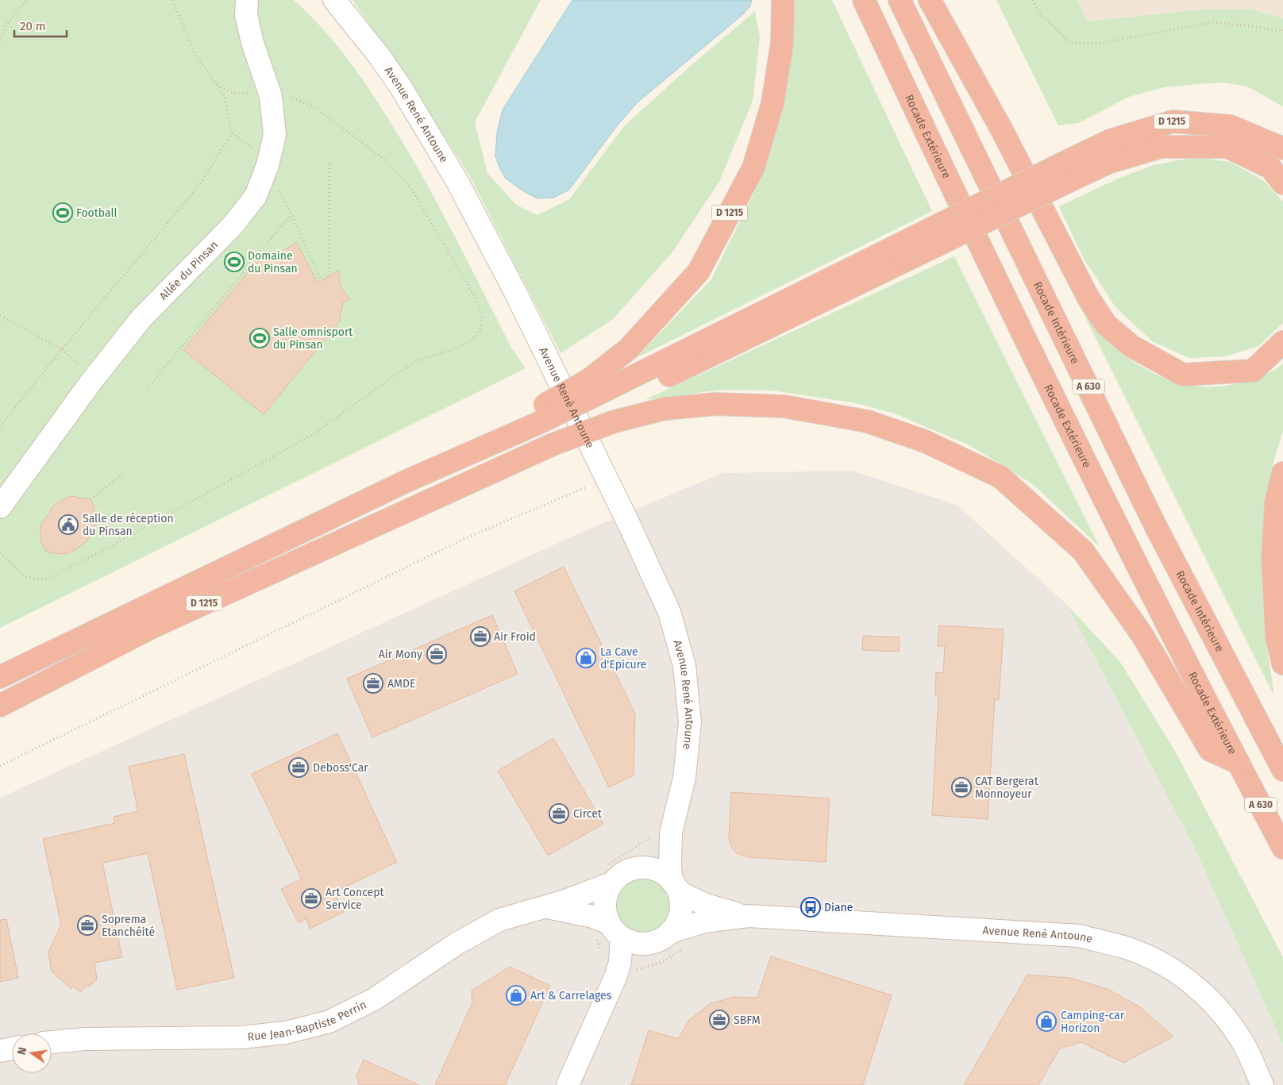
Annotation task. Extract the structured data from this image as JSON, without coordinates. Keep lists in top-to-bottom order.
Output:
{
  "streets": {
    "highway": [
      "D 1215",
      "Rocade Extérieure",
      "Rocade Intérieure",
      "A 630"
    ],
    "street": ["Avenue René Antoune", "Allée du Pinsan", "Rue Jean-Baptiste Perrin"]
  },
  "crossings": [
    ["Avenue René Antoune", "Rue Jean-Baptiste Perrin"]
  ],
  "places": {
    "sports": ["Football", "Domaine du Pinsan", "Salle omnisport du Pinsan"],
    "public building": ["Salle de réception du Pinsan"],
    "office": [
      "Air Froid",
      "Air Mony",
      "AMDE",
      "Deboss'Car",
      "CAT Bergerat Monnoyeur",
      "Circet",
      "Art Concept Service",
      "Soprema Etanchéité",
      "SBFM"
    ],
    "shop": ["La Cave d'Epicure", "Art & Carrelages", "Camping-car Horizon"],
    "bus stop": ["Diane"]
  },
  "scale_bar": "20 m",
  "north": "left"
}
